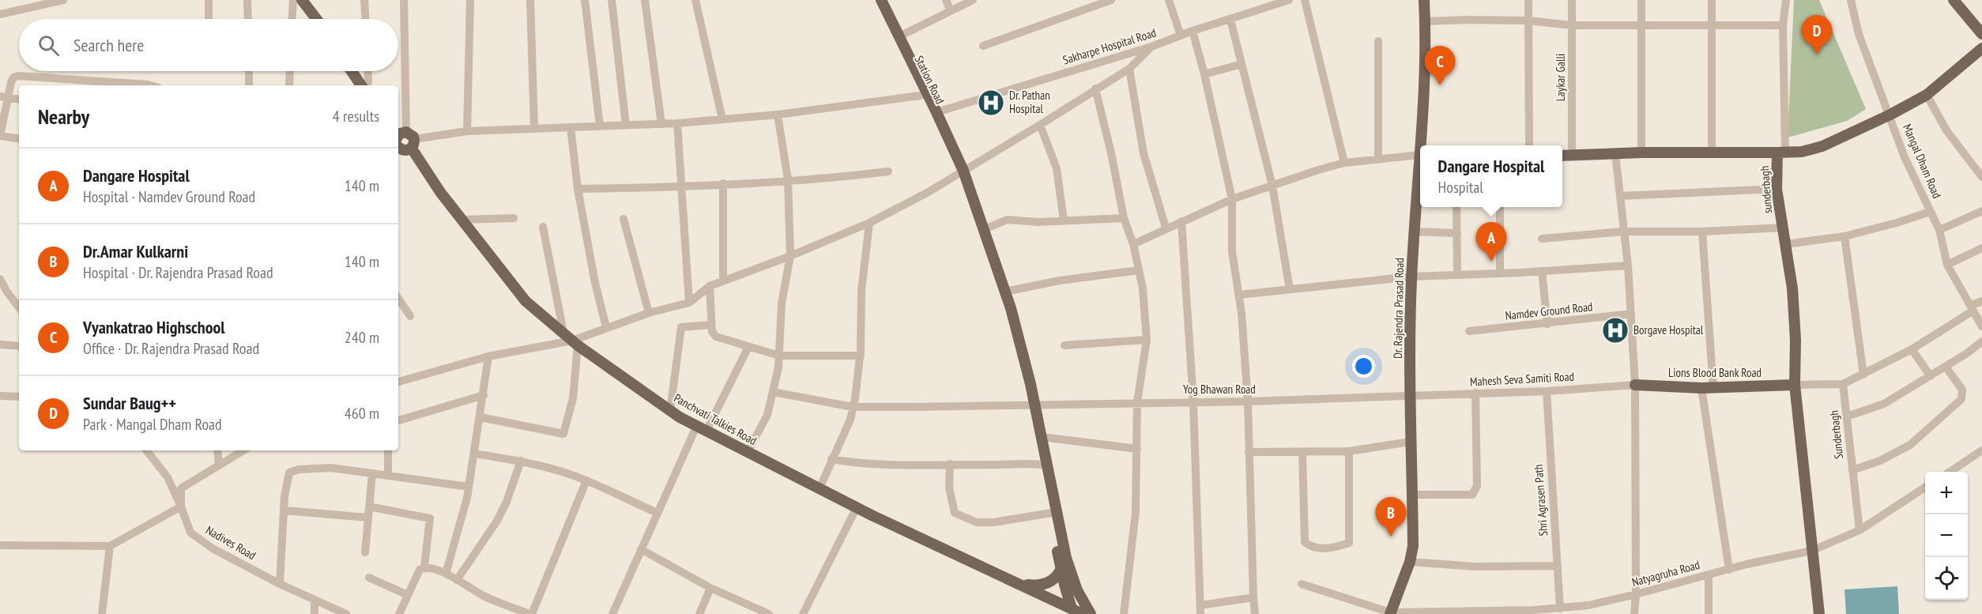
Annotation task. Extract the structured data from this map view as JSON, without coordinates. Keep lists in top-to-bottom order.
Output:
{
  "streets": {
    "main road": [
      "Station Road",
      "sunderbagh",
      "Dr. Rajendra Prasad Road",
      "Lions Blood Bank Road",
      "Panchvati Talkies Road"
    ],
    "street": [
      "Sakharpe Hospital Road",
      "Laykar Galli",
      "Mangal Dham Road",
      "Namdev Ground Road",
      "Mahesh Seva Samiti Road",
      "Yog Bhawan Road",
      "Sunderbagh",
      "Shri Agrasen Path",
      "Nadives Road",
      "Natyagruha Road"
    ]
  },
  "crossings": [
    ["Sakharpe Hospital Road", "Station Road"],
    ["Laykar Galli", "sunderbagh"],
    ["sunderbagh", "Lions Blood Bank Road"],
    ["sunderbagh", "Natyagruha Road"],
    ["Dr. Rajendra Prasad Road", "Mahesh Seva Samiti Road"],
    ["Dr. Rajendra Prasad Road", "Yog Bhawan Road"],
    ["Dr. Rajendra Prasad Road", "Natyagruha Road"],
    ["Lions Blood Bank Road", "Mahesh Seva Samiti Road"],
    ["Mahesh Seva Samiti Road", "Yog Bhawan Road"],
    ["Mahesh Seva Samiti Road", "Shri Agrasen Path"],
    ["Sunderbagh", "Natyagruha Road"],
    ["Shri Agrasen Path", "Natyagruha Road"]
  ],
  "places": {
    "hospital": ["Dr. Pathan Hospital", "Borgave Hospital"]
  },
  "page": {
    "pins": [
      "D",
      "C",
      "A",
      "B"
    ],
    "search": "Search here",
    "heading": ["Nearby", "4 results"],
    "popup": ["Dangare Hospital", "Hospital"],
    "list": [
      {
        "mark": "A",
        "name": "Dangare Hospital",
        "note": "Hospital · Namdev Ground Road",
        "value": "140 m"
      },
      {
        "mark": "B",
        "name": "Dr.Amar Kulkarni",
        "note": "Hospital · Dr. Rajendra Prasad Road",
        "value": "140 m"
      },
      {
        "mark": "C",
        "name": "Vyankatrao Highschool",
        "note": "Office · Dr. Rajendra Prasad Road",
        "value": "240 m"
      },
      {
        "mark": "D",
        "name": "Sundar Baug++",
        "note": "Park · Mangal Dham Road",
        "value": "460 m"
      }
    ],
    "map_buttons": ["+", "−"]
  }
}
